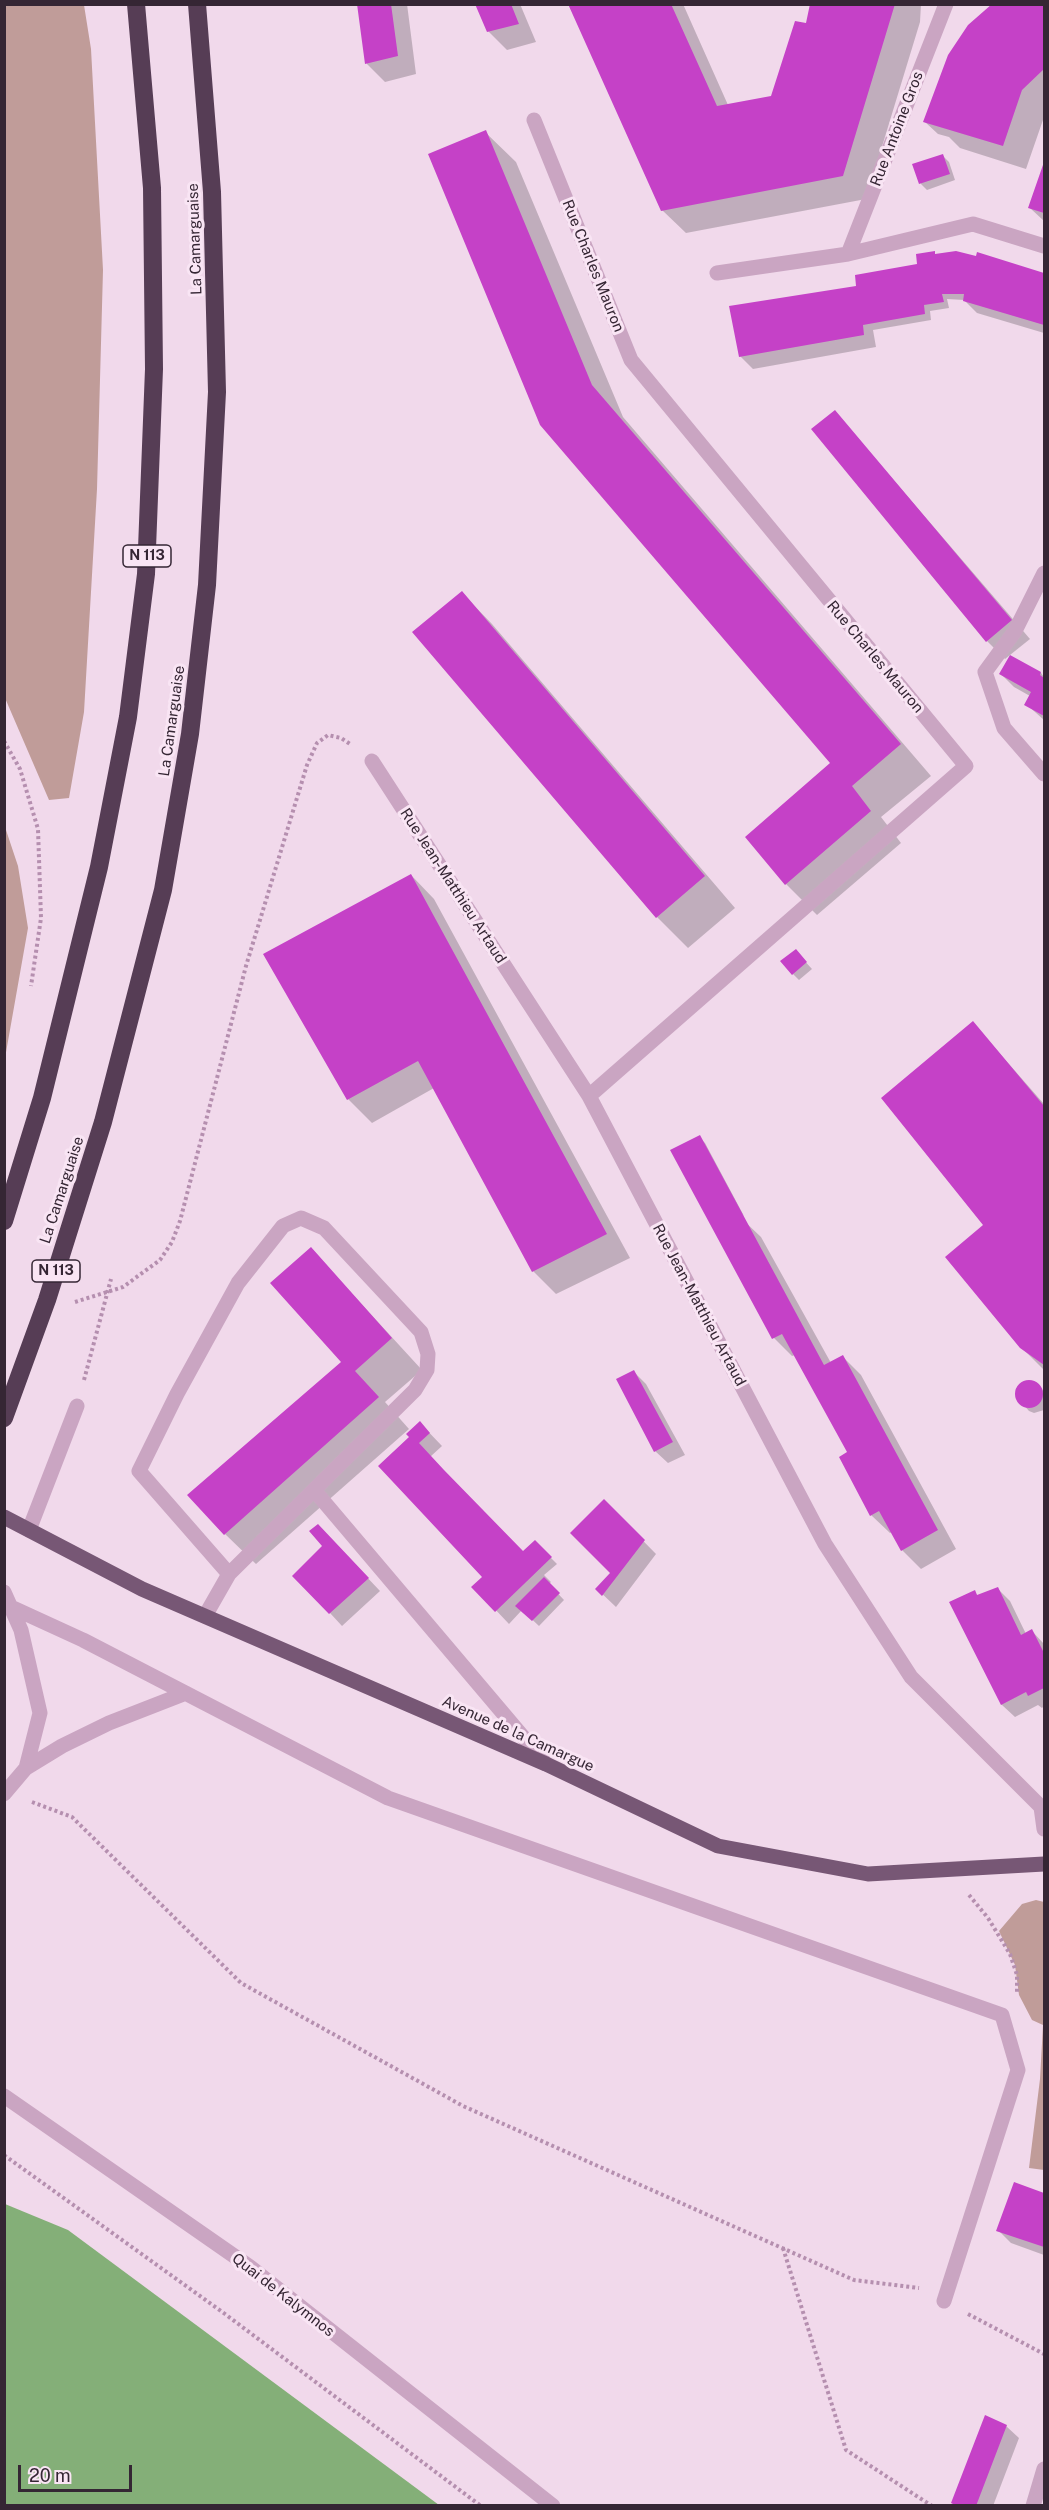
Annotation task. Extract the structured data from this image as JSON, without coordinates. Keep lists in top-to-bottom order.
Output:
{
  "streets": {
    "highway": ["La Camarguaise", "N 113"],
    "main road": ["Avenue de la Camargue"],
    "street": [
      "Rue Antoine Gros",
      "Rue Charles Mauron",
      "Rue Jean-Matthieu Artaud",
      "Quai de Kalymnos"
    ]
  },
  "crossings": [
    ["Rue Charles Mauron", "Rue Jean-Matthieu Artaud"]
  ],
  "scale_bar": "20 m"
}
